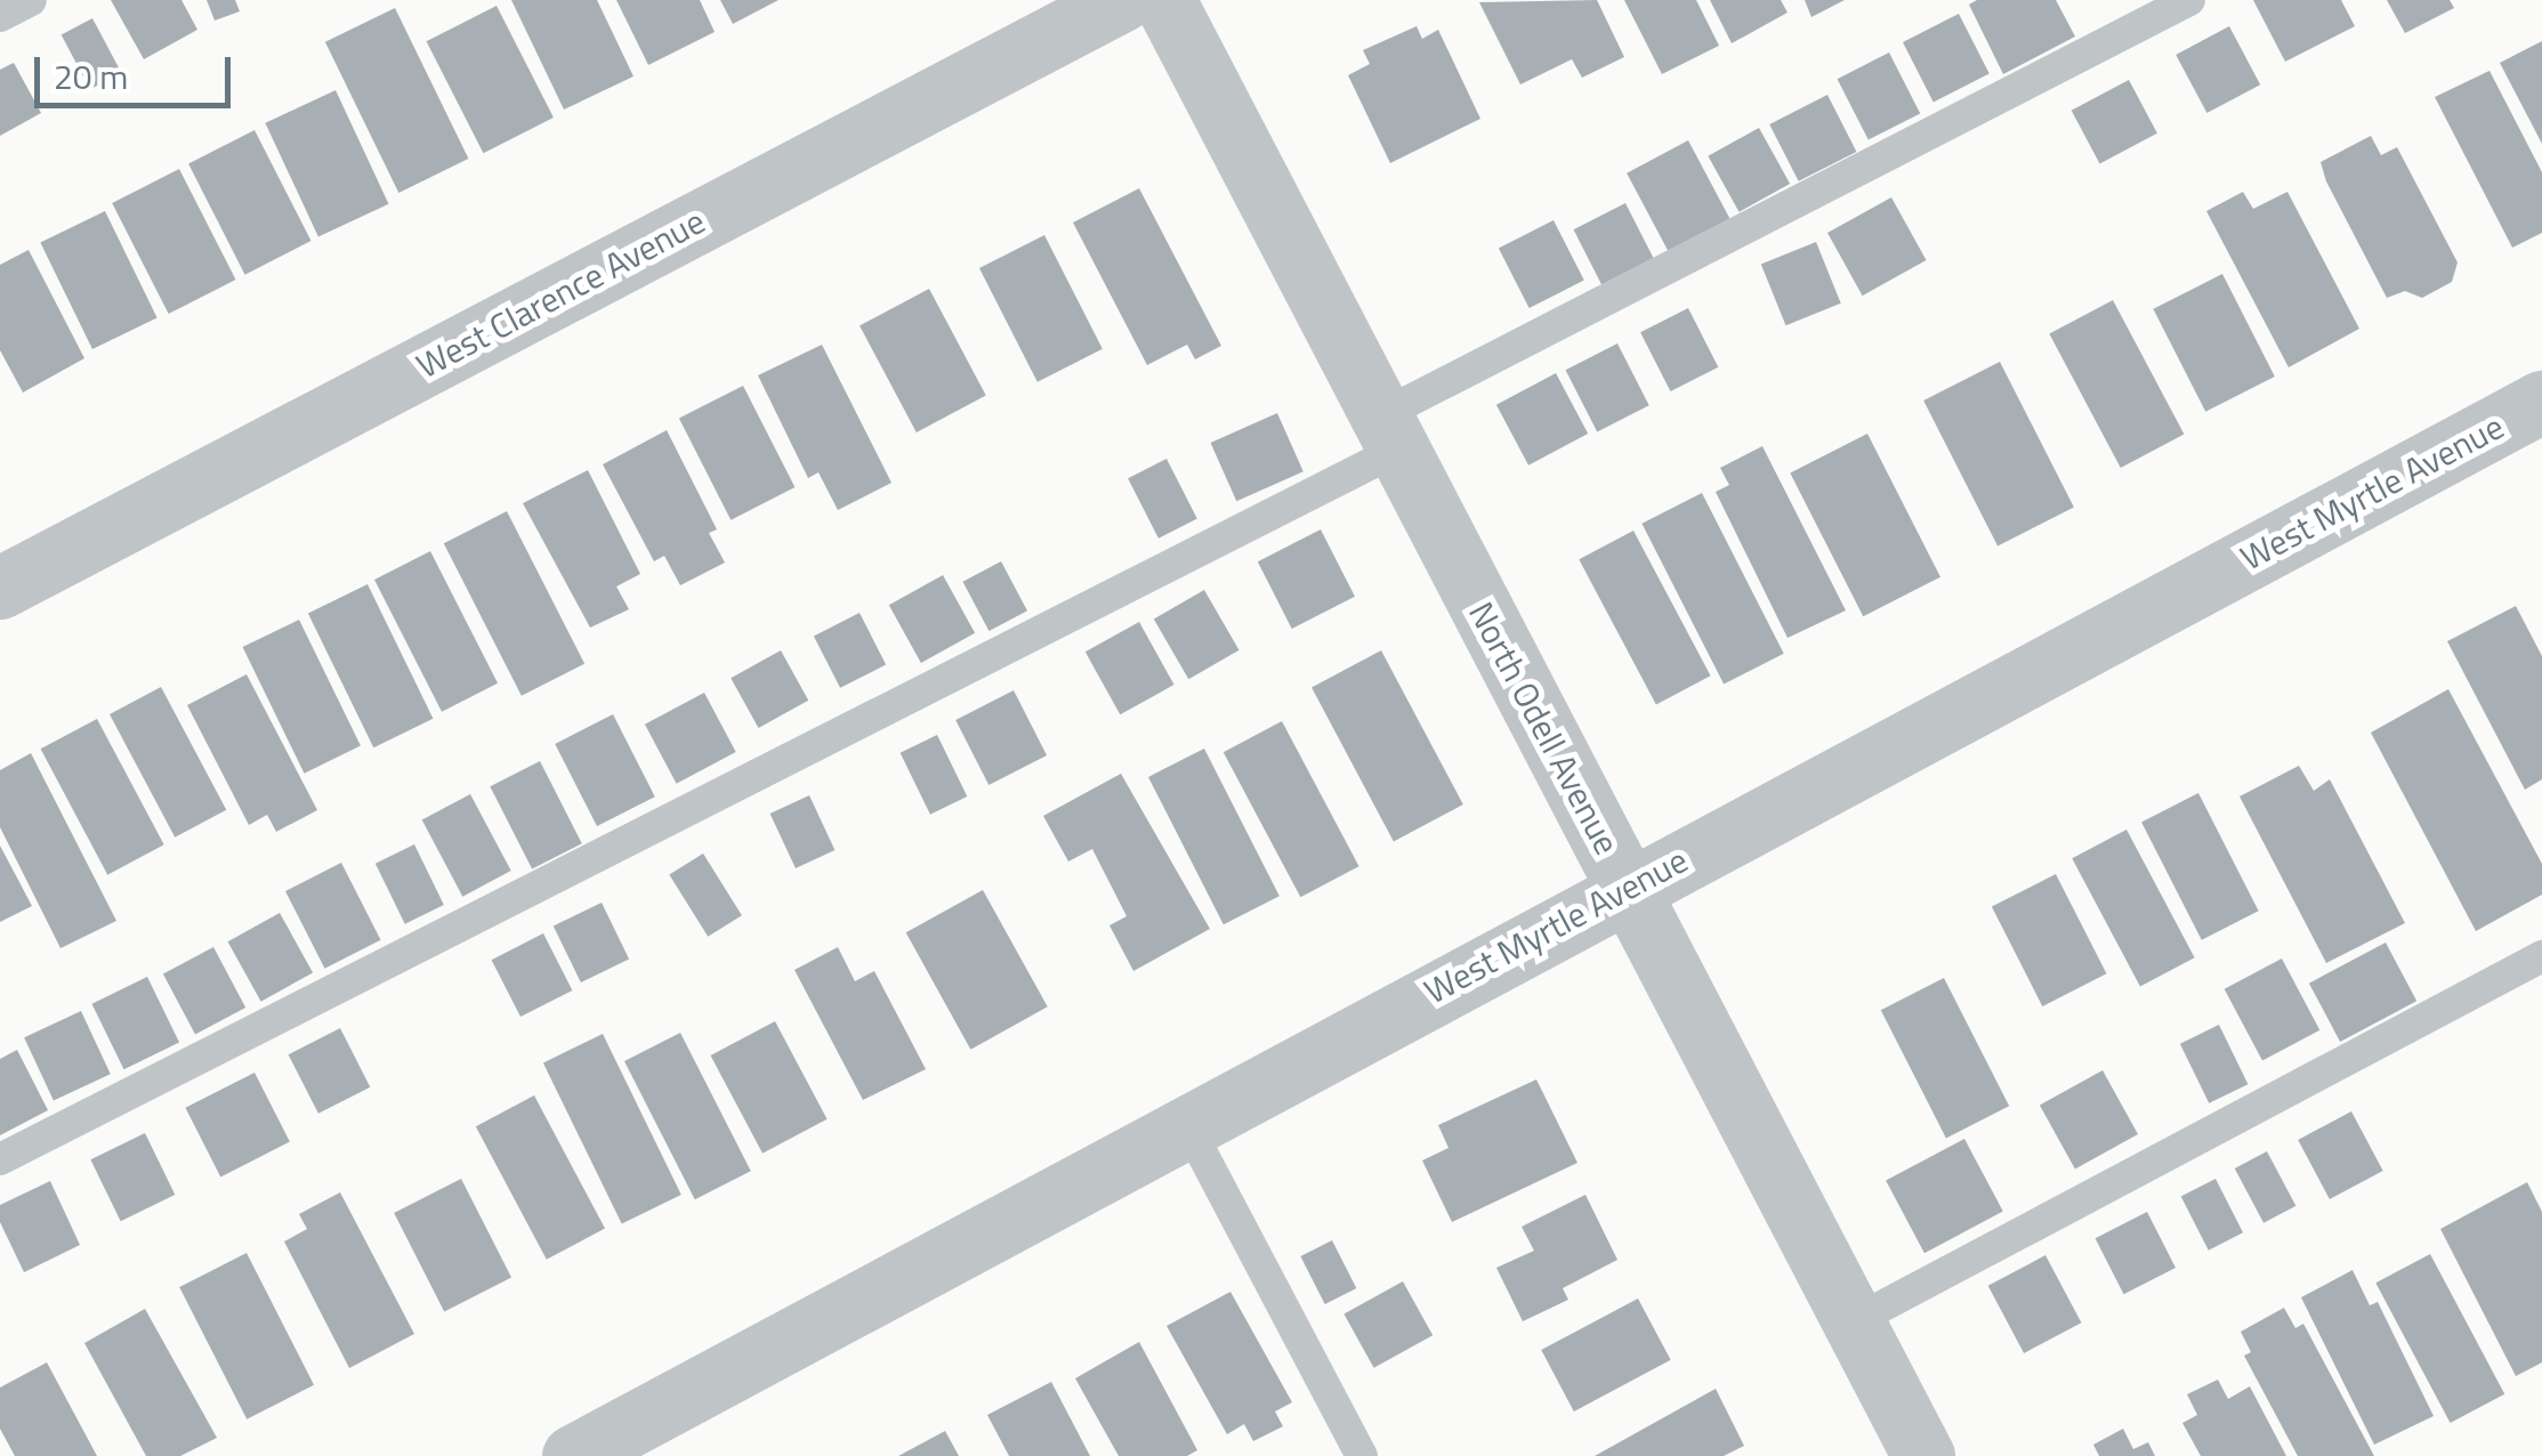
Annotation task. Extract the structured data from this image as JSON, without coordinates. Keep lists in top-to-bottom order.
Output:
{
  "streets": {
    "street": ["West Clarence Avenue", "West Myrtle Avenue", "North Odell Avenue"]
  },
  "crossings": [
    ["West Myrtle Avenue", "North Odell Avenue"]
  ],
  "scale_bar": "20 m"
}
